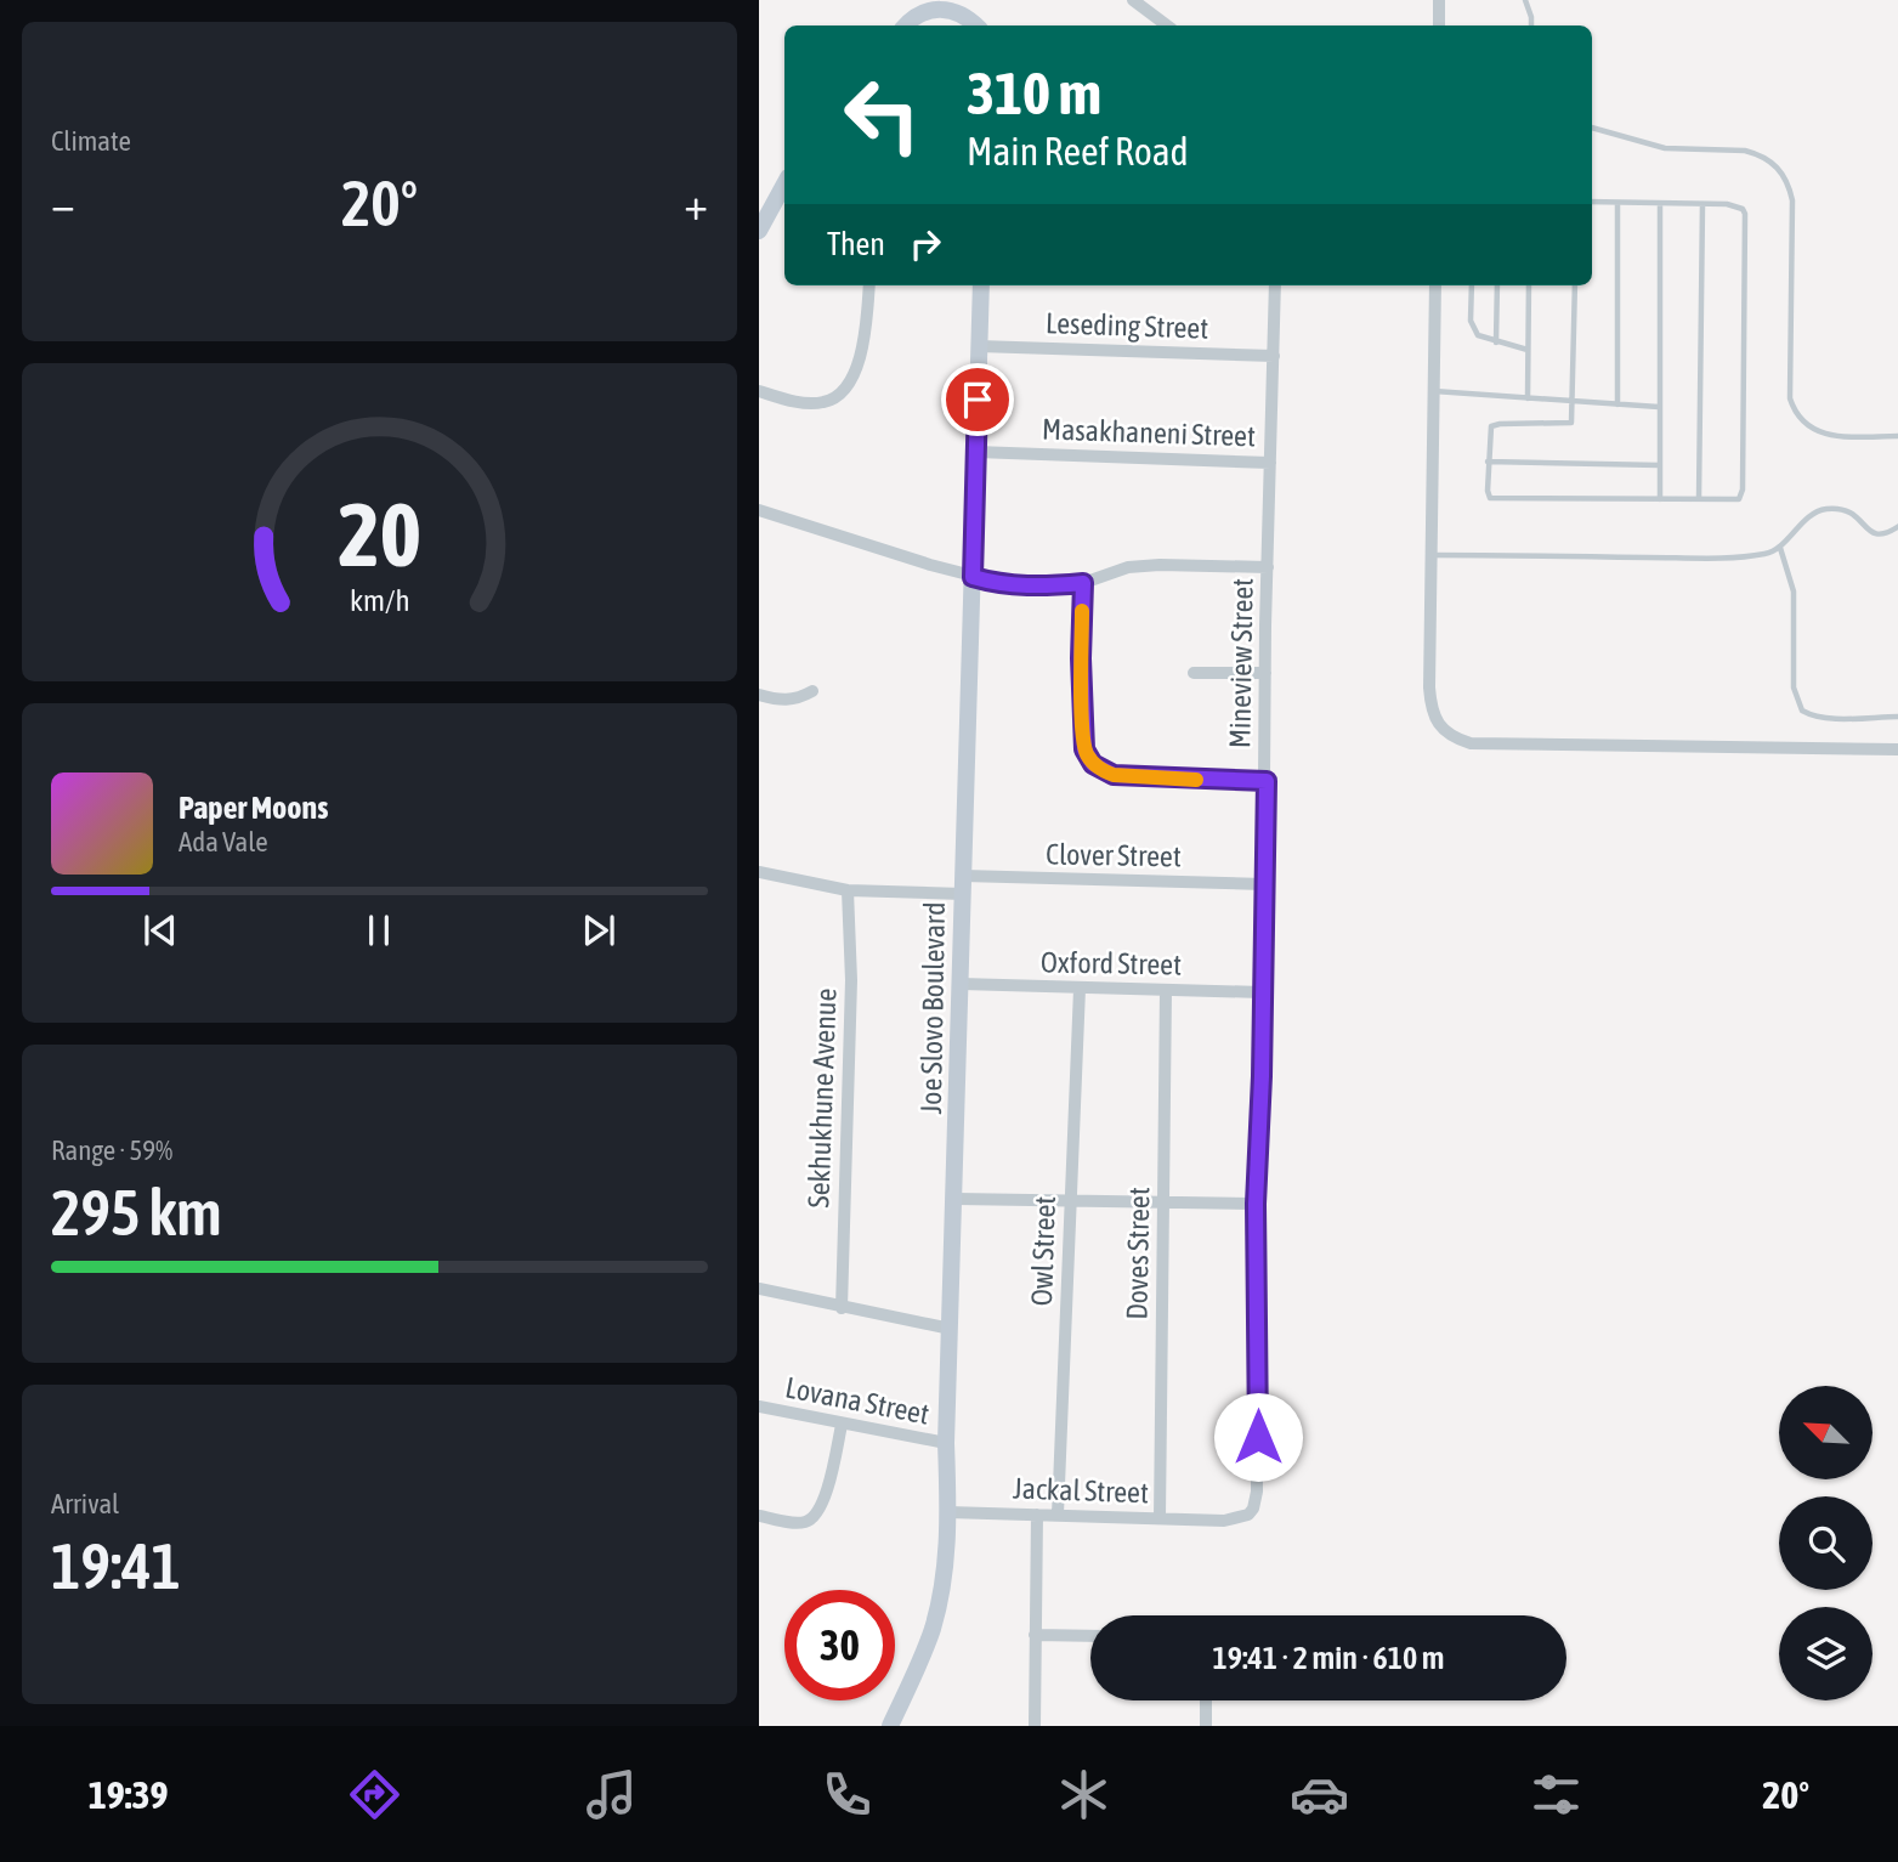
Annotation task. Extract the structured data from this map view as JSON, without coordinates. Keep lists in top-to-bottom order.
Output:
{
  "streets": {
    "street": [
      "Leseding Street",
      "Masakhaneni Street",
      "Mineview Street",
      "Clover Street",
      "Oxford Street",
      "Joe Slovo Boulevard",
      "Sekhukhune Avenue",
      "Owl Street",
      "Doves Street",
      "Lovana Street",
      "Jackal Street"
    ]
  },
  "crossings": [
    ["Leseding Street", "Mineview Street"],
    ["Leseding Street", "Joe Slovo Boulevard"],
    ["Masakhaneni Street", "Mineview Street"],
    ["Masakhaneni Street", "Joe Slovo Boulevard"],
    ["Mineview Street", "Clover Street"],
    ["Mineview Street", "Oxford Street"],
    ["Mineview Street", "Jackal Street"],
    ["Clover Street", "Joe Slovo Boulevard"],
    ["Clover Street", "Sekhukhune Avenue"],
    ["Oxford Street", "Joe Slovo Boulevard"],
    ["Oxford Street", "Owl Street"],
    ["Oxford Street", "Doves Street"],
    ["Joe Slovo Boulevard", "Lovana Street"],
    ["Joe Slovo Boulevard", "Jackal Street"],
    ["Owl Street", "Jackal Street"],
    ["Doves Street", "Jackal Street"]
  ],
  "north": "top left",
  "page": {
    "tile": [
      "Climate",
      ["Range · 59%", "295 km"],
      ["Arrival", "19:41"]
    ],
    "turn": ["310 m", "Main Reef Road"],
    "heat": ["−", "20°", "+"],
    "then": "Then",
    "song": ["Paper Moons", "Ada Vale"],
    "limit": "30",
    "trip": "19:41 · 2 min · 610 m",
    "tabs": ["19:39", "20°"],
    "gauge": ["20", "km/h"]
  }
}
